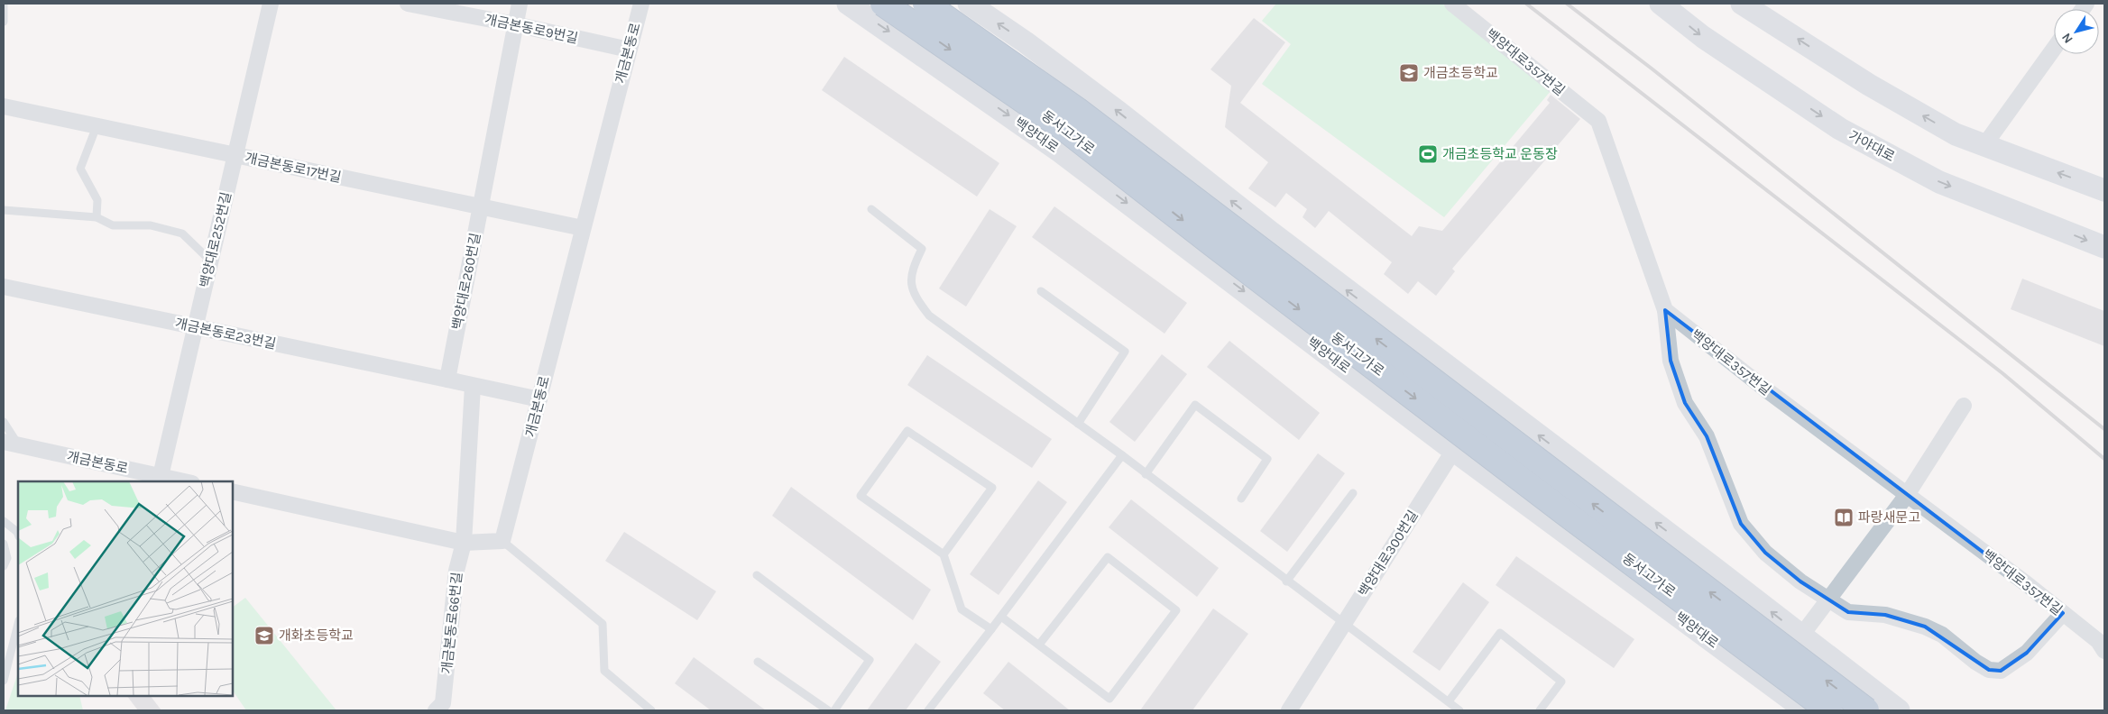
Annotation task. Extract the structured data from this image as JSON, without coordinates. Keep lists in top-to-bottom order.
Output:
{
  "streets": {
    "highway": ["동서고가로"],
    "main road": ["백양대로", "가야대로"],
    "street": [
      "개금본동로9번길",
      "개금본동로",
      "백양대로357번길",
      "개금본동로17번길",
      "백양대로252번길",
      "백양대로260번길",
      "개금본동로23번길",
      "백양대로300번길",
      "개금본동로66번길"
    ]
  },
  "crossings": [
    ["개금본동로9번길", "개금본동로"],
    ["개금본동로9번길", "백양대로260번길"],
    ["개금본동로", "개금본동로17번길"],
    ["개금본동로", "백양대로252번길"],
    ["백양대로", "백양대로300번길"],
    ["개금본동로17번길", "백양대로252번길"],
    ["개금본동로17번길", "백양대로260번길"],
    ["백양대로252번길", "개금본동로23번길"],
    ["백양대로260번길", "개금본동로23번길"]
  ],
  "places": {
    "school or university": ["개금초등학교", "개화초등학교"],
    "sports": ["개금초등학교 운동장"],
    "library": ["파랑새문고"]
  },
  "north": "bottom left"
}
